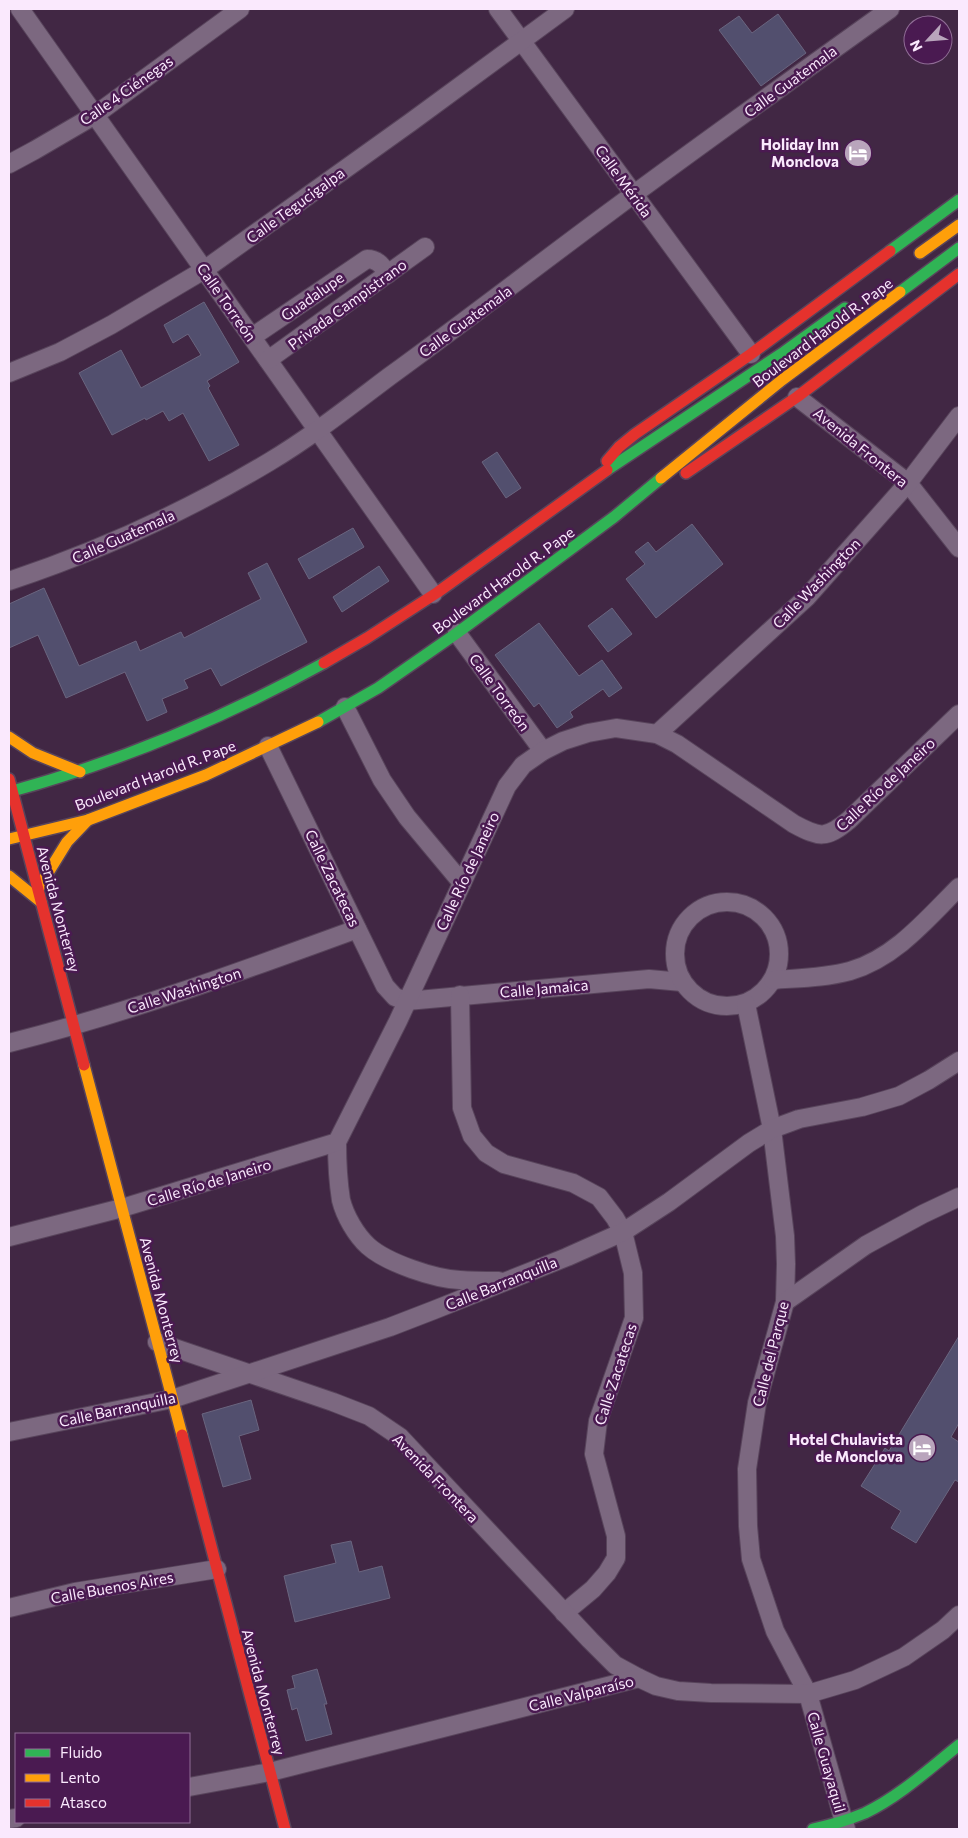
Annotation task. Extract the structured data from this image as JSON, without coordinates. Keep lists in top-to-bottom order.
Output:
{
  "streets": {
    "main road": ["Boulevard Harold R. Pape", "Avenida Monterrey"],
    "street": [
      "Calle Guatemala",
      "Calle 4 Ciénegas",
      "Calle Mérida",
      "Calle Tegucigalpa",
      "Guadalupe",
      "Calle Torreón",
      "Privada Campistrano",
      "Avenida Frontera",
      "Calle Washington",
      "Calle Río de Janeiro",
      "Calle Zacatecas",
      "Calle Jamaica",
      "Calle Barranquilla",
      "Calle del Parque",
      "Calle Buenos Aires",
      "Calle Valparaíso",
      "Calle Guayaquil"
    ]
  },
  "crossings": [
    ["Calle Guatemala", "Calle Mérida"],
    ["Calle Guatemala", "Calle Torreón"],
    ["Calle 4 Ciénegas", "Calle Torreón"],
    ["Calle Mérida", "Calle Tegucigalpa"],
    ["Calle Tegucigalpa", "Calle Torreón"],
    ["Guadalupe", "Calle Torreón"],
    ["Guadalupe", "Privada Campistrano"],
    ["Calle Torreón", "Privada Campistrano"],
    ["Calle Torreón", "Boulevard Harold R. Pape"],
    ["Calle Torreón", "Calle Río de Janeiro"],
    ["Boulevard Harold R. Pape", "Calle Zacatecas"],
    ["Boulevard Harold R. Pape", "Avenida Monterrey"],
    ["Avenida Frontera", "Calle Washington"],
    ["Avenida Frontera", "Calle Zacatecas"],
    ["Avenida Frontera", "Avenida Monterrey"],
    ["Avenida Frontera", "Calle Barranquilla"],
    ["Avenida Frontera", "Calle Valparaíso"],
    ["Calle Washington", "Calle Río de Janeiro"],
    ["Calle Washington", "Calle Zacatecas"],
    ["Calle Washington", "Avenida Monterrey"],
    ["Calle Río de Janeiro", "Calle Zacatecas"],
    ["Calle Río de Janeiro", "Avenida Monterrey"],
    ["Calle Río de Janeiro", "Calle Jamaica"],
    ["Calle Zacatecas", "Calle Jamaica"],
    ["Calle Zacatecas", "Calle Barranquilla"],
    ["Avenida Monterrey", "Calle Barranquilla"],
    ["Avenida Monterrey", "Calle Buenos Aires"],
    ["Avenida Monterrey", "Calle Valparaíso"],
    ["Calle Jamaica", "Calle del Parque"],
    ["Calle Barranquilla", "Calle del Parque"],
    ["Calle del Parque", "Calle Valparaíso"],
    ["Calle del Parque", "Calle Guayaquil"],
    ["Calle Valparaíso", "Calle Guayaquil"]
  ],
  "places": {
    "hotel": ["Holiday Inn Monclova", "Hotel Chulavista de Monclova"]
  },
  "legend": ["Fluido", "Lento", "Atasco"],
  "north": "bottom left"
}
